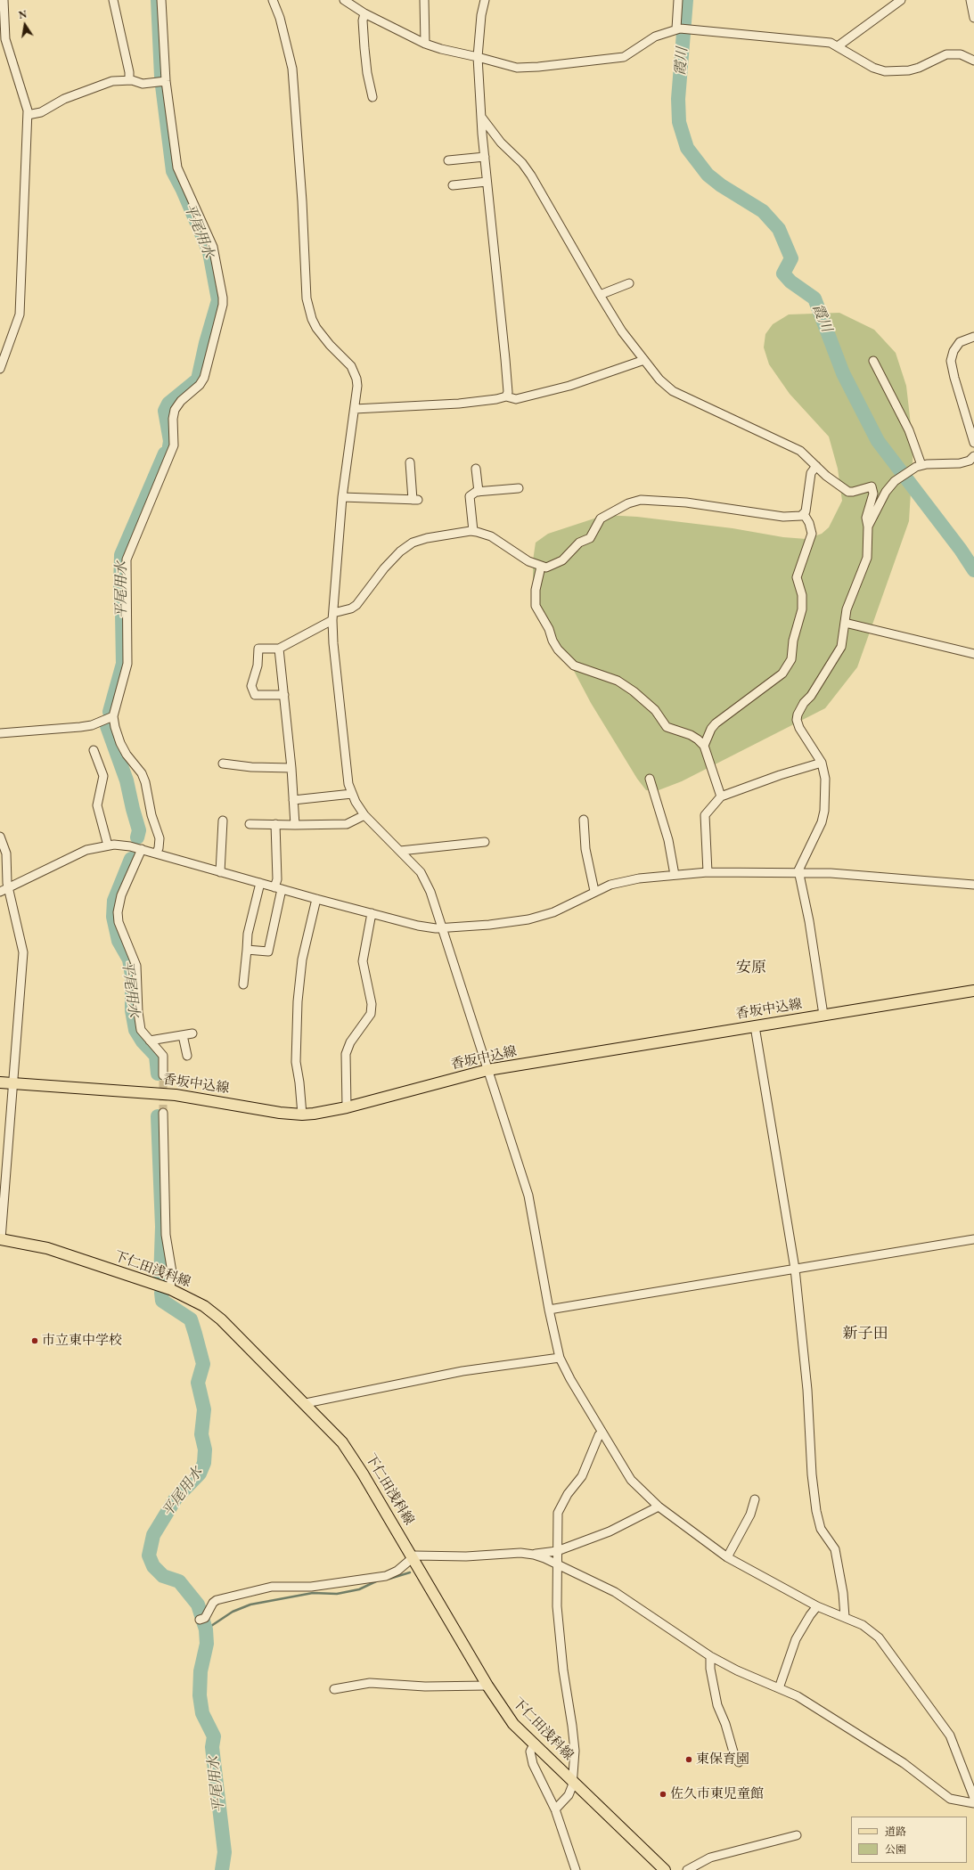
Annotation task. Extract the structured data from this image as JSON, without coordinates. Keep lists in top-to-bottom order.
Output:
{
  "streets": {
    "main road": ["香坂中込線", "下仁田浅科線"]
  },
  "districts": ["安原", "新子田"],
  "water": ["霞川", "平尾用水"],
  "places": ["市立東中学校", "東保育園", "佐久市東児童館"],
  "legend": ["道路", "公園"],
  "north": "top"
}
